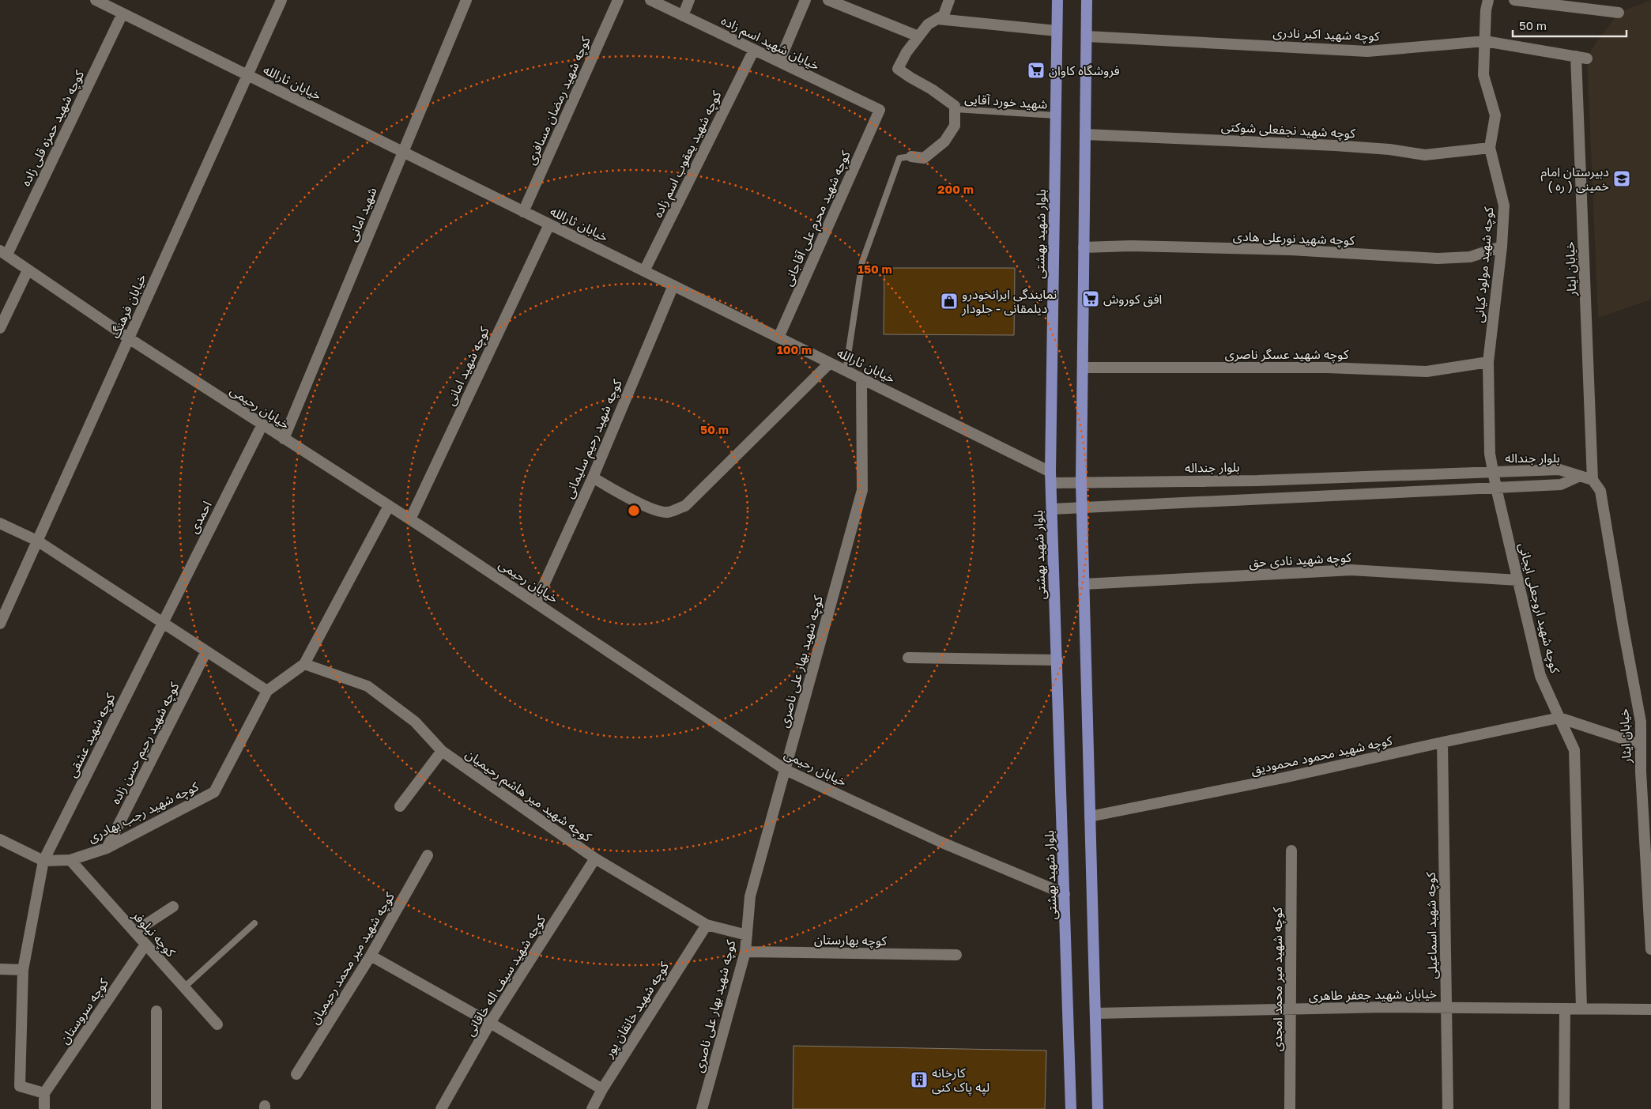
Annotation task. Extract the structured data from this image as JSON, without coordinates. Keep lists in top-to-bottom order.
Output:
{
  "streets": {
    "main road": ["بلوار شهید بهشتی"],
    "street": [
      "کوچه شهید اکبر نادری",
      "خیابان شهید اسم زاده",
      "خیابان ثارالله",
      "کوچه شهید رمضان مسافری",
      "کوچه شهید حمزه قلی زاده",
      "کوچه شهید نجفعلی شوکتی",
      "کوچه شهید یعقوب اسم زاده",
      "شهید امانی",
      "کوچه شهید محرم علی آقاجانی",
      "کوچه شهید نورعلی هادی",
      "کوچه شهید مولود کیانی",
      "خیابان ایثار",
      "خیابان فرهنگ",
      "کوچه شهید عسگر ناصری",
      "کوچه شهید امانی",
      "خیابان رحیمی",
      "کوچه شهید رحیم سلیمانی",
      "بلوار جنداله",
      "احمدی",
      "کوچه شهید نادی حق",
      "کوچه شهید اروجعلی ایجانی",
      "کوچه شهید بهار علی ناصری",
      "کوچه شهید عشقی",
      "کوچه شهید رحیم حسن زاده",
      "کوچه شهید محمود محمودیق",
      "کوچه شهید میر هاشم رحیمیان",
      "کوچه شهید رجب بهادری",
      "کوچه شهید اسماعیلی",
      "کوچه نیلوفر",
      "کوچه بهارستان",
      "کوچه شهید میر محمد رحیمیان",
      "کوچه شهید سیف اله خاقانی",
      "کوچه شهید میر محمد امجدی",
      "خیابان شهید جعفر طاهری",
      "کوچه شهید خانقان پور",
      "کوچه سروستان"
    ],
    "lane": ["شهید خورد آقایی"]
  },
  "crossings": [
    ["کوچه شهید اکبر نادری", "کوچه شهید مولود کیانی"],
    ["کوچه شهید اکبر نادری", "خیابان ایثار"],
    ["خیابان شهید اسم زاده", "کوچه شهید یعقوب اسم زاده"],
    ["خیابان شهید اسم زاده", "کوچه شهید محرم علی آقاجانی"],
    ["خیابان ثارالله", "کوچه شهید رمضان مسافری"],
    ["خیابان ثارالله", "کوچه شهید حمزه قلی زاده"],
    ["خیابان ثارالله", "کوچه شهید یعقوب اسم زاده"],
    ["خیابان ثارالله", "شهید امانی"],
    ["خیابان ثارالله", "کوچه شهید محرم علی آقاجانی"],
    ["خیابان ثارالله", "بلوار شهید بهشتی"],
    ["خیابان ثارالله", "خیابان فرهنگ"],
    ["خیابان ثارالله", "کوچه شهید امانی"],
    ["خیابان ثارالله", "کوچه شهید رحیم سلیمانی"],
    ["خیابان ثارالله", "بلوار جنداله"],
    ["خیابان ثارالله", "کوچه شهید بهار علی ناصری"],
    ["شهید خورد آقایی", "بلوار شهید بهشتی"],
    ["کوچه شهید حمزه قلی زاده", "خیابان رحیمی"],
    ["کوچه شهید نجفعلی شوکتی", "کوچه شهید مولود کیانی"],
    ["شهید امانی", "خیابان رحیمی"],
    ["بلوار شهید بهشتی", "خیابان رحیمی"],
    ["بلوار شهید بهشتی", "بلوار جنداله"],
    ["کوچه شهید نورعلی هادی", "کوچه شهید مولود کیانی"],
    ["کوچه شهید مولود کیانی", "کوچه شهید عسگر ناصری"],
    ["کوچه شهید مولود کیانی", "بلوار جنداله"],
    ["کوچه شهید مولود کیانی", "کوچه شهید اروجعلی ایجانی"],
    ["خیابان فرهنگ", "خیابان رحیمی"],
    ["کوچه شهید امانی", "خیابان رحیمی"],
    ["خیابان رحیمی", "کوچه شهید رحیم سلیمانی"],
    ["خیابان رحیمی", "احمدی"],
    ["خیابان رحیمی", "کوچه شهید بهار علی ناصری"],
    ["بلوار جنداله", "کوچه شهید اروجعلی ایجانی"],
    ["احمدی", "کوچه شهید عشقی"],
    ["کوچه شهید نادی حق", "کوچه شهید اروجعلی ایجانی"],
    ["کوچه شهید اروجعلی ایجانی", "کوچه شهید محمود محمودیق"],
    ["کوچه شهید اروجعلی ایجانی", "خیابان شهید جعفر طاهری"],
    ["کوچه شهید بهار علی ناصری", "کوچه شهید میر هاشم رحیمیان"],
    ["کوچه شهید بهار علی ناصری", "کوچه بهارستان"],
    ["کوچه شهید عشقی", "کوچه شهید رجب بهادری"],
    ["کوچه شهید عشقی", "کوچه سروستان"],
    ["کوچه شهید رحیم حسن زاده", "کوچه شهید رجب بهادری"],
    ["کوچه شهید محمود محمودیق", "کوچه شهید اسماعیلی"],
    ["کوچه شهید میر هاشم رحیمیان", "کوچه شهید رجب بهادری"],
    ["کوچه شهید میر هاشم رحیمیان", "کوچه شهید سیف اله خاقانی"],
    ["کوچه شهید میر هاشم رحیمیان", "کوچه شهید خانقان پور"],
    ["کوچه شهید رجب بهادری", "کوچه نیلوفر"],
    ["کوچه شهید اسماعیلی", "خیابان شهید جعفر طاهری"],
    ["کوچه نیلوفر", "کوچه سروستان"],
    ["کوچه شهید میر محمد امجدی", "خیابان شهید جعفر طاهری"]
  ],
  "places": {
    "supermarket": ["فروشگاه کاوان", "افق کوروش"],
    "school or university": ["دبیرستان امام خمینی ( ره )"],
    "shop": ["نمایندگی ایرانخودرو دیلمقانی - جلودار"],
    "building": ["کارخانه لپه پاک کنی"]
  },
  "scale_bar": "50 m",
  "rings": [
    "200 m",
    "150 m",
    "100 m",
    "50 m"
  ]
}
